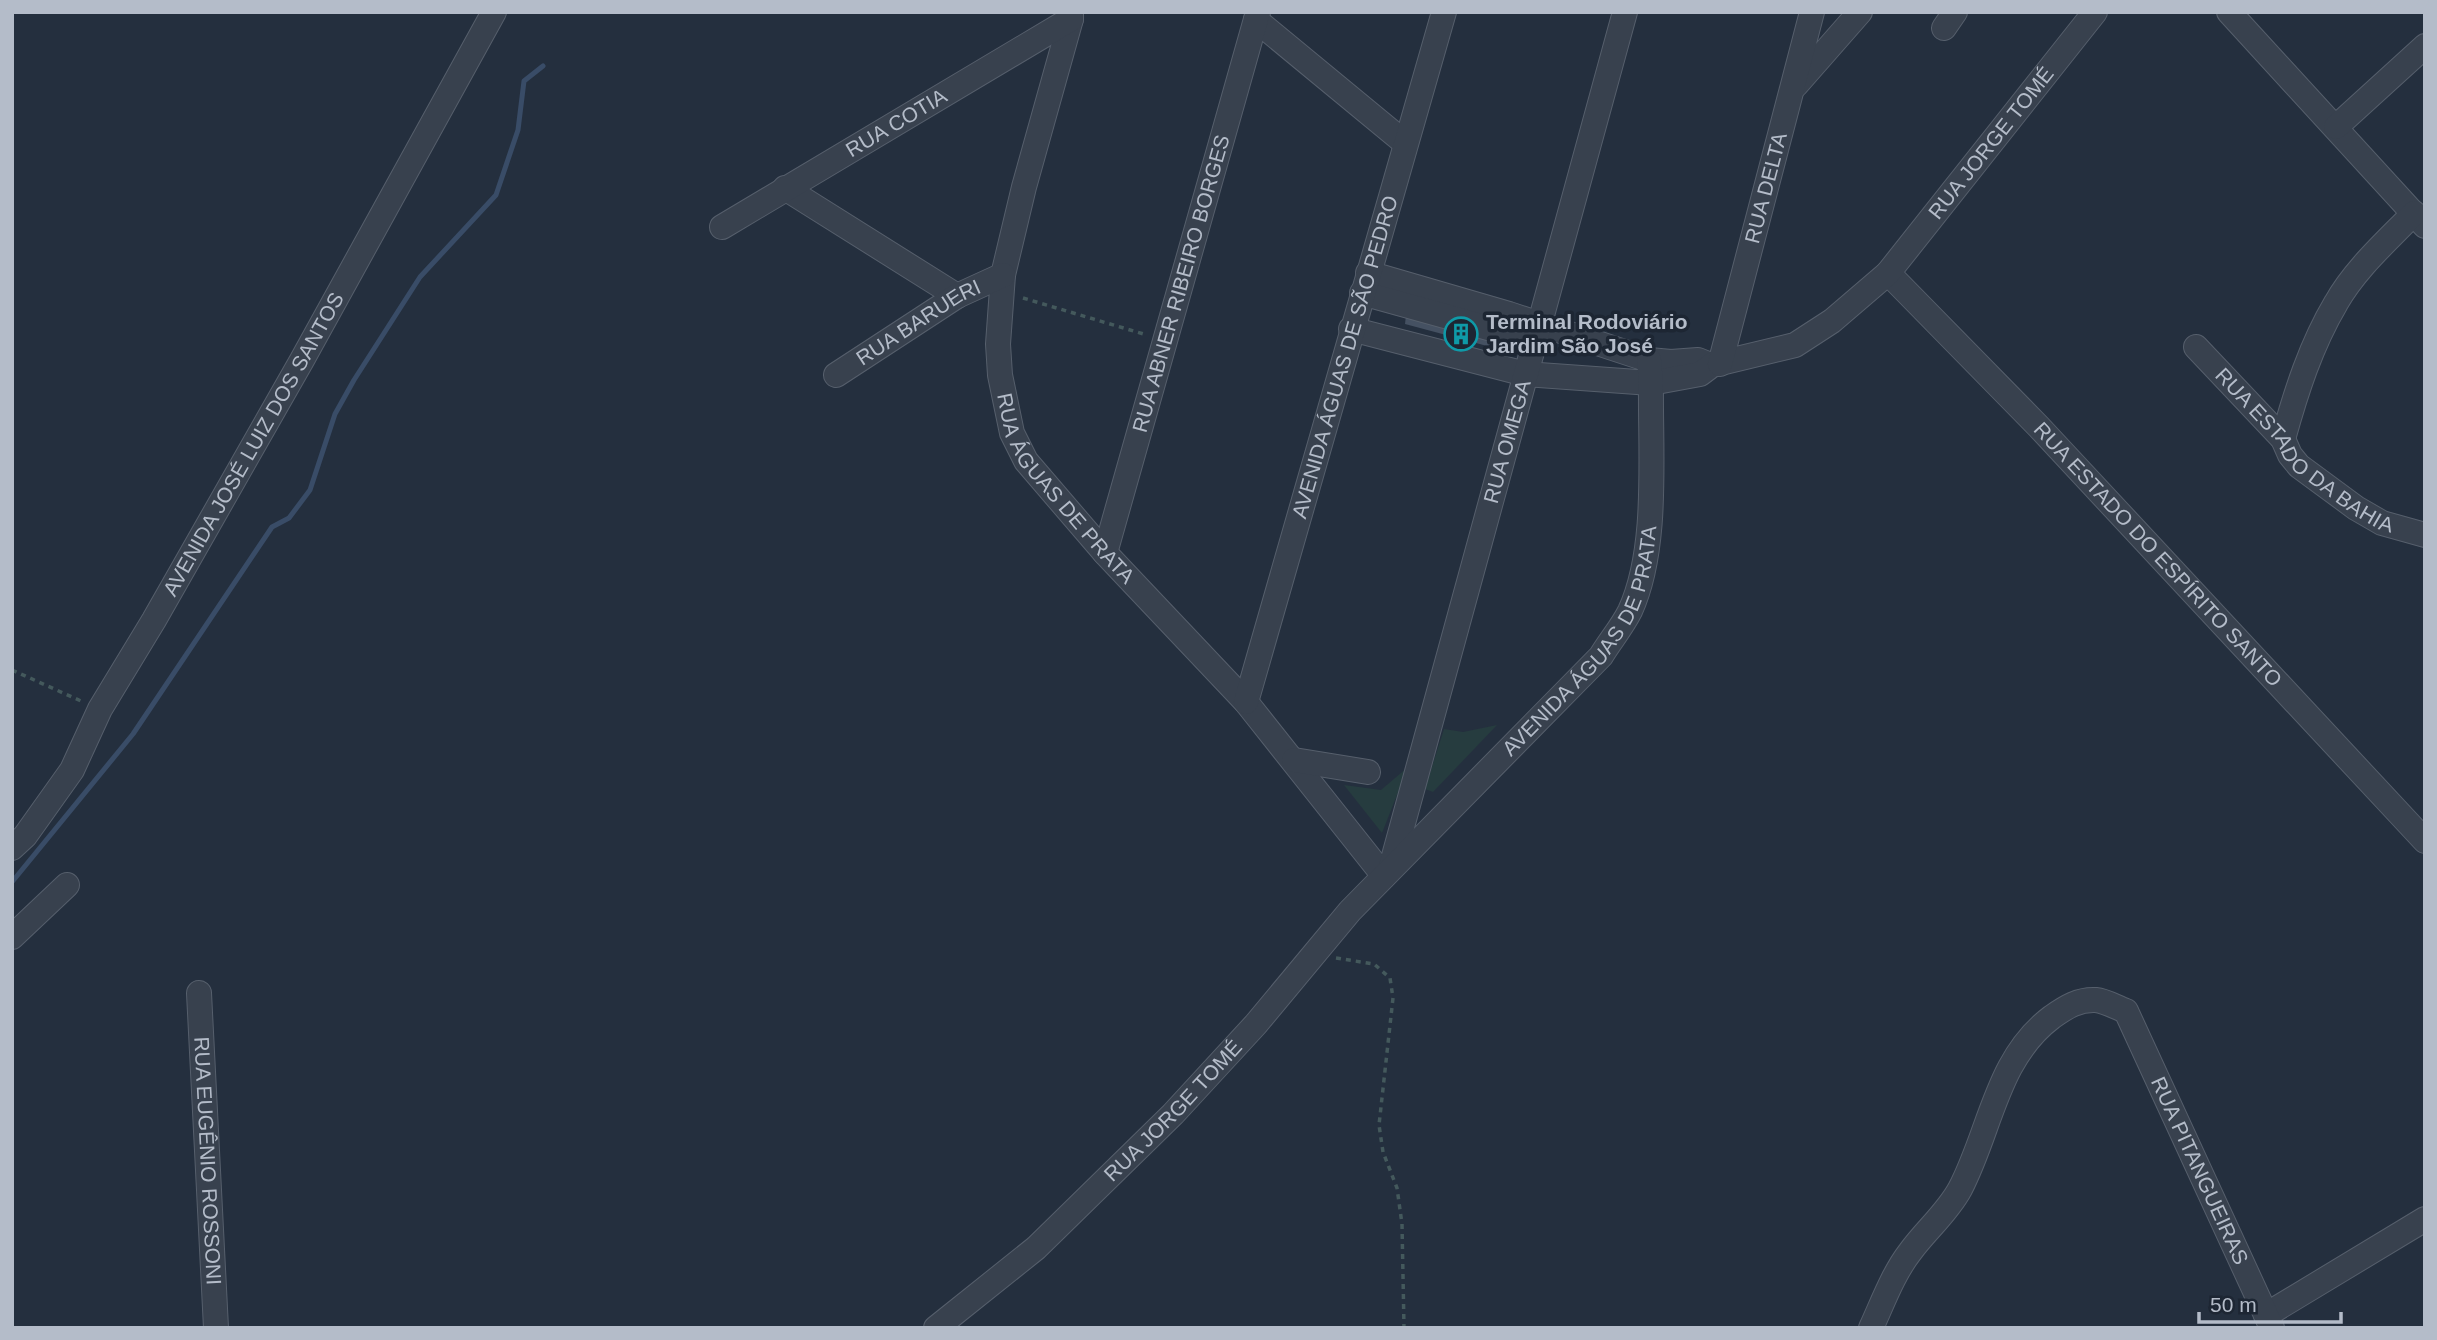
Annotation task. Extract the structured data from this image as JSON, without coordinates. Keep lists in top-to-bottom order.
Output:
{
  "streets": {
    "street": [
      "RUA COTIA",
      "RUA JORGE TOMÉ",
      "RUA DELTA",
      "RUA ABNER RIBEIRO BORGES",
      "RUA BARUERI",
      "AVENIDA ÁGUAS DE SÃO PEDRO",
      "RUA OMEGA",
      "AVENIDA JOSÉ LUIZ DOS SANTOS",
      "RUA ESTADO DA BAHIA",
      "RUA ÁGUAS DE PRATA",
      "RUA ESTADO DO ESPÍRITO SANTO",
      "AVENIDA ÁGUAS DE PRATA",
      "RUA EUGÊNIO ROSSONI",
      "RUA PITANGUEIRAS"
    ]
  },
  "crossings": [
    ["RUA COTIA", "RUA ÁGUAS DE PRATA"],
    ["RUA JORGE TOMÉ", "RUA OMEGA"],
    ["RUA JORGE TOMÉ", "RUA ÁGUAS DE PRATA"],
    ["RUA JORGE TOMÉ", "RUA ESTADO DO ESPÍRITO SANTO"],
    ["RUA JORGE TOMÉ", "AVENIDA ÁGUAS DE PRATA"],
    ["RUA ABNER RIBEIRO BORGES", "RUA ÁGUAS DE PRATA"],
    ["RUA BARUERI", "RUA ÁGUAS DE PRATA"],
    ["AVENIDA ÁGUAS DE SÃO PEDRO", "RUA ÁGUAS DE PRATA"],
    ["RUA OMEGA", "RUA ÁGUAS DE PRATA"],
    ["RUA OMEGA", "AVENIDA ÁGUAS DE PRATA"],
    ["RUA ÁGUAS DE PRATA", "AVENIDA ÁGUAS DE PRATA"]
  ],
  "places": {
    "building": ["Terminal Rodoviário Jardim São José"]
  },
  "scale_bar": "50 m"
}
